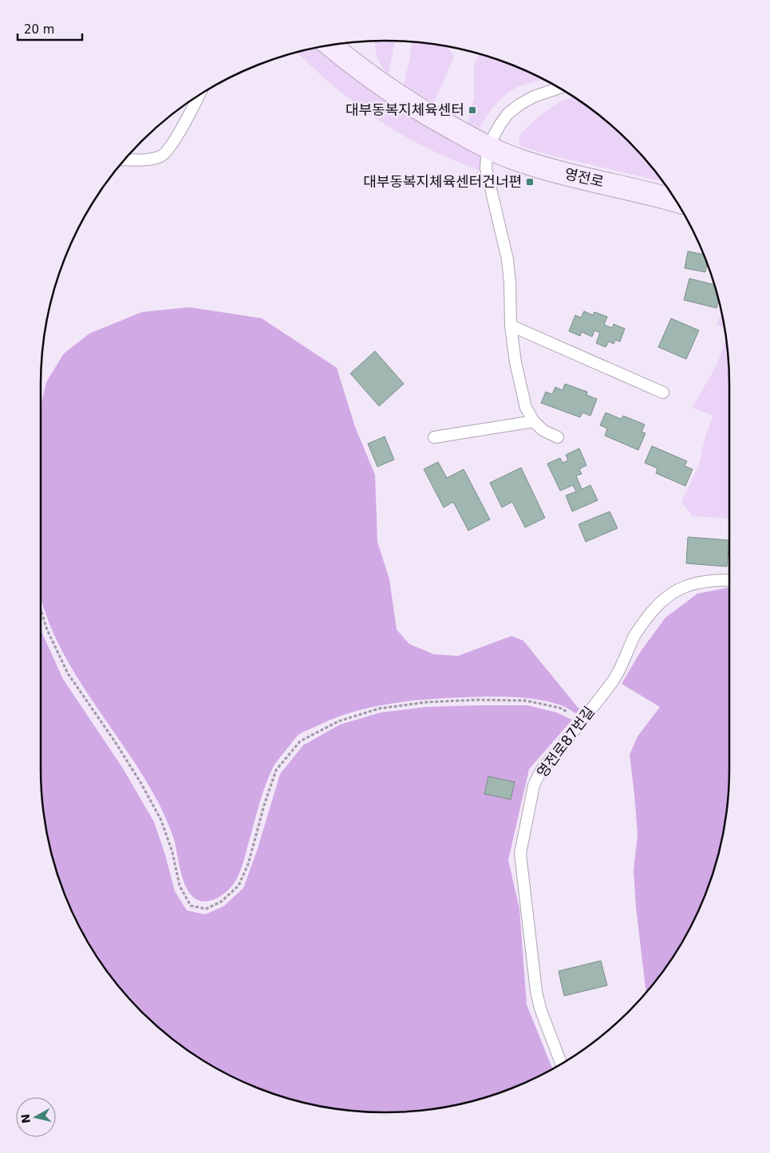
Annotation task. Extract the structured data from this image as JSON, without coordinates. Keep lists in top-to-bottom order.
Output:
{
  "streets": {
    "street": ["영전로"],
    "lane": ["영전로87번길"]
  },
  "places": {
    "transit": ["대부동복지체육센터", "대부동복지체육센터건너편"]
  },
  "scale_bar": "20 m",
  "north": "left"
}
